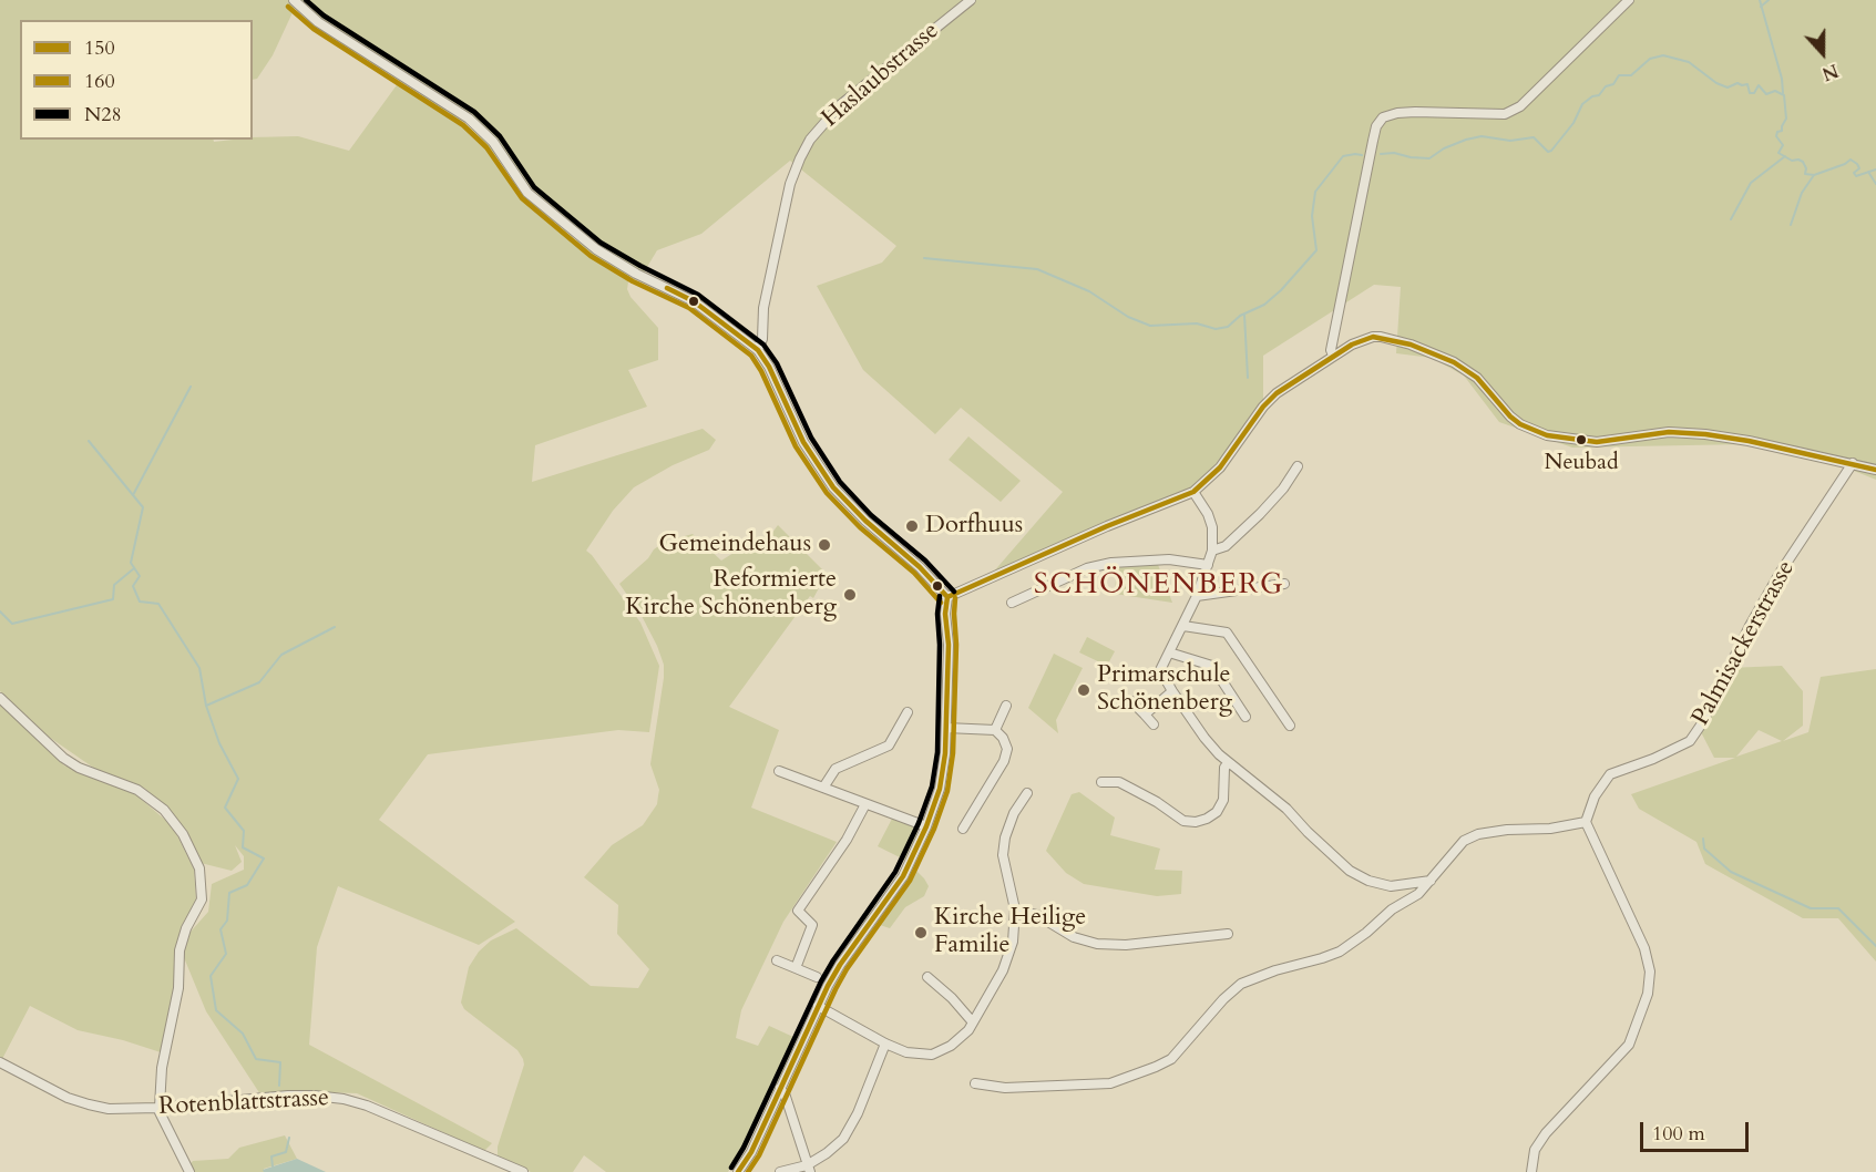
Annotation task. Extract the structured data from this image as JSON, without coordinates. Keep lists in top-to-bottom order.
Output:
{
  "streets": {
    "street": ["Haslaubstrasse", "Palmisackerstrasse", "Rotenblattstrasse"]
  },
  "districts": ["SCHÖNENBERG"],
  "places": [
    "Neubad",
    "Dorfhuus",
    "Gemeindehaus",
    "Reformierte Kirche Schönenberg",
    "Primarschule Schönenberg",
    "Kirche Heilige Familie"
  ],
  "lines": ["transit line N28", "transit line 160", "transit line 150"],
  "legend": ["150", "160", "N28"],
  "scale_bar": "100 m",
  "north": "bottom"
}
